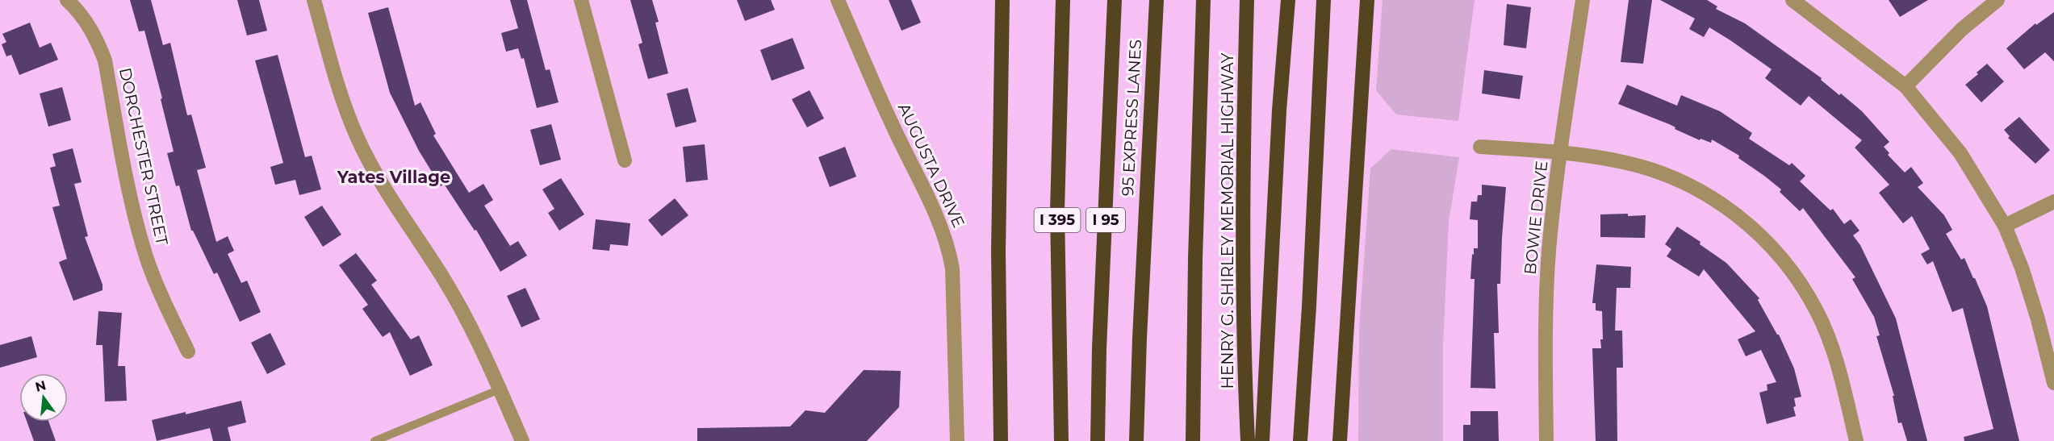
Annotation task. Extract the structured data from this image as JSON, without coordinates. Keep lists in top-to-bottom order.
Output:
{
  "streets": {
    "highway": [
      "95 EXPRESS LANES",
      "I 395",
      "I 95",
      "HENRY G. SHIRLEY MEMORIAL HIGHWAY"
    ],
    "street": ["DORCHESTER STREET", "AUGUSTA DRIVE", "BOWIE DRIVE"]
  },
  "districts": ["Yates Village"],
  "north": "top"
}
